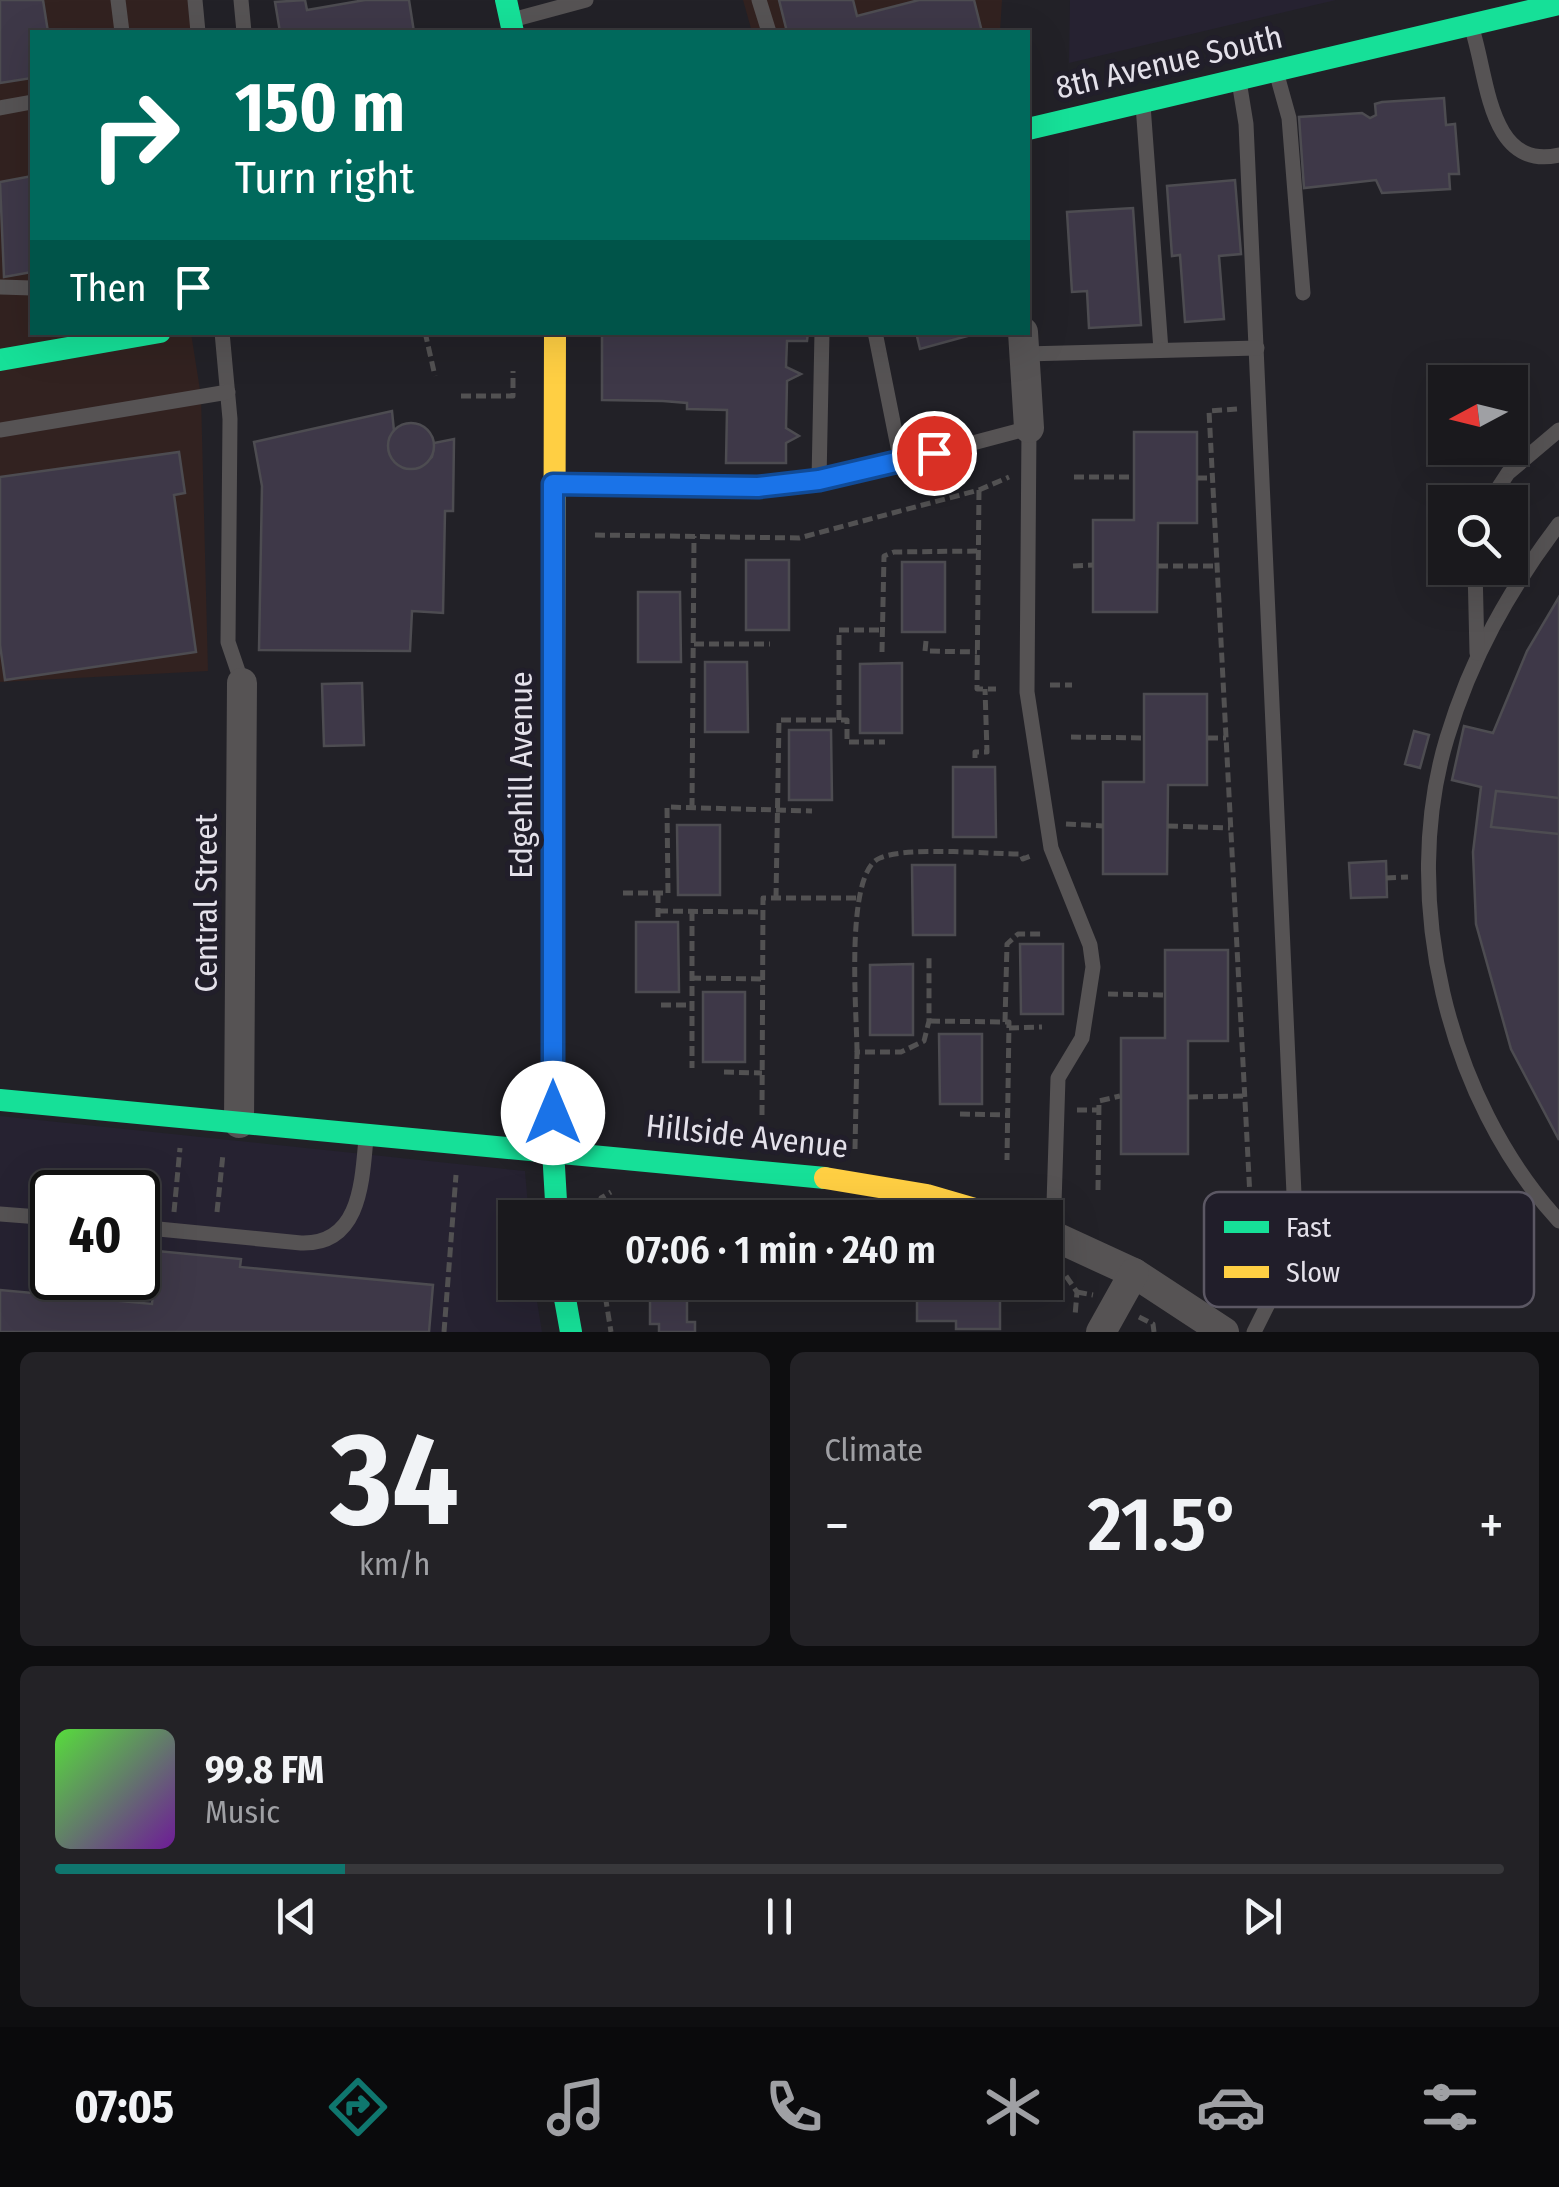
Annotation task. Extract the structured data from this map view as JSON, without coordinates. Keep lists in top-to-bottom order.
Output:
{
  "streets": {
    "street": [
      "8th Avenue South",
      "Edgehill Avenue",
      "Central Street",
      "Hillside Avenue"
    ]
  },
  "crossings": [
    ["Edgehill Avenue", "Hillside Avenue"],
    ["Central Street", "Hillside Avenue"]
  ],
  "legend": ["Fast", "Slow"],
  "north": "left",
  "page": {
    "turn": ["150 m", "Turn right"],
    "then": "Then",
    "limit": "40",
    "trip": "07:06 · 1 min · 240 m",
    "tile": [
      ["34", "km/h"],
      "Climate"
    ],
    "heat": ["−", "21.5°", "+"],
    "song": ["99.8 FM", "Music"],
    "tabs": "07:05"
  }
}
